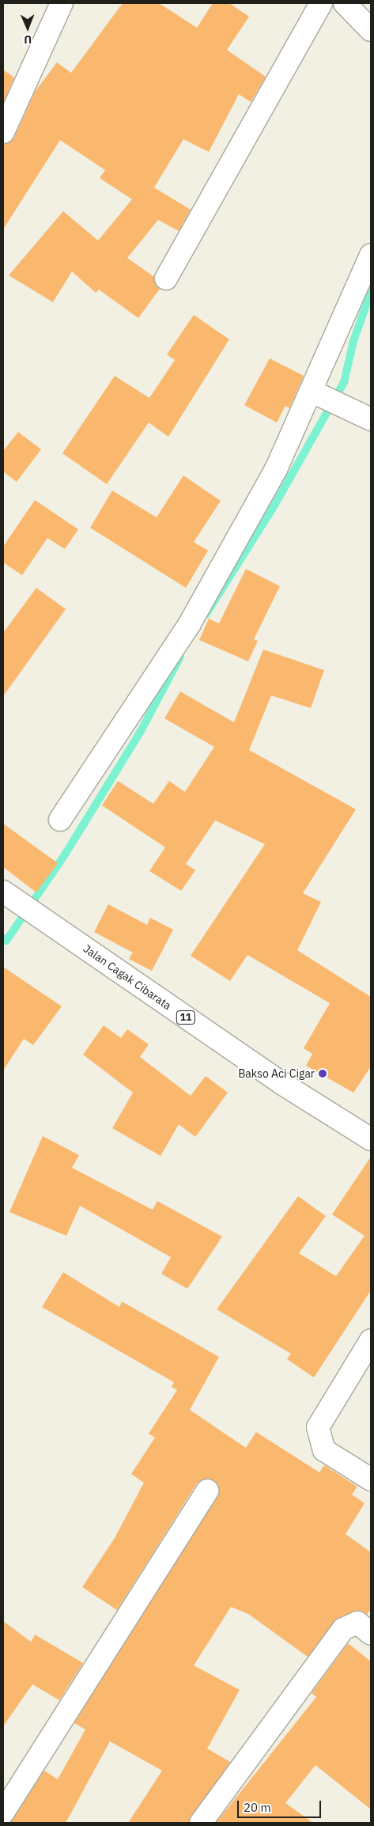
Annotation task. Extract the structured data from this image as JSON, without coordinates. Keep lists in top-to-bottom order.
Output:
{
  "streets": {
    "main road": ["Jalan Cagak Cibarata", "11"]
  },
  "places": ["Bakso Aci Cigar"],
  "scale_bar": "20 m",
  "north": "bottom"
}
